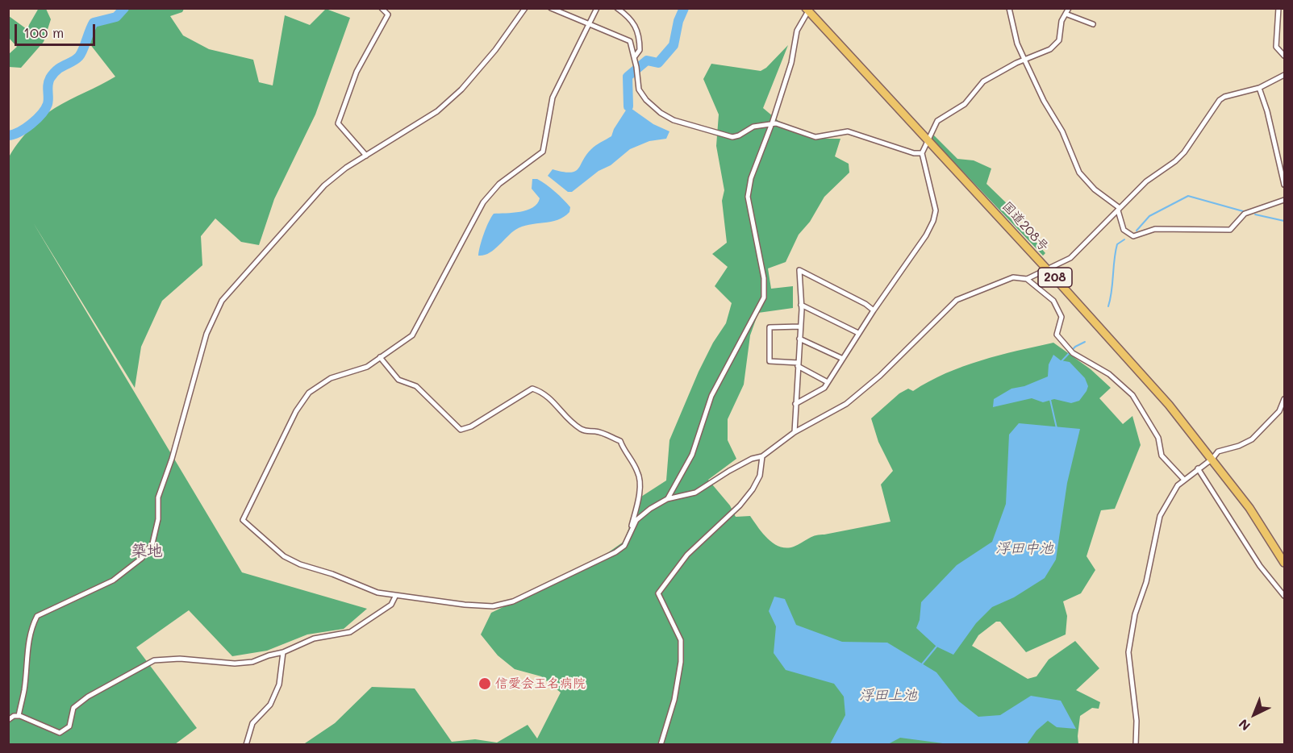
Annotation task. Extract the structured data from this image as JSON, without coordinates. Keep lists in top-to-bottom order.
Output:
{
  "streets": {
    "highway": ["国道208号", "208"]
  },
  "districts": ["築地"],
  "water": ["浮田中池", "浮田上池"],
  "places": ["信愛会玉名病院"],
  "scale_bar": "100 m",
  "north": "bottom left"
}
